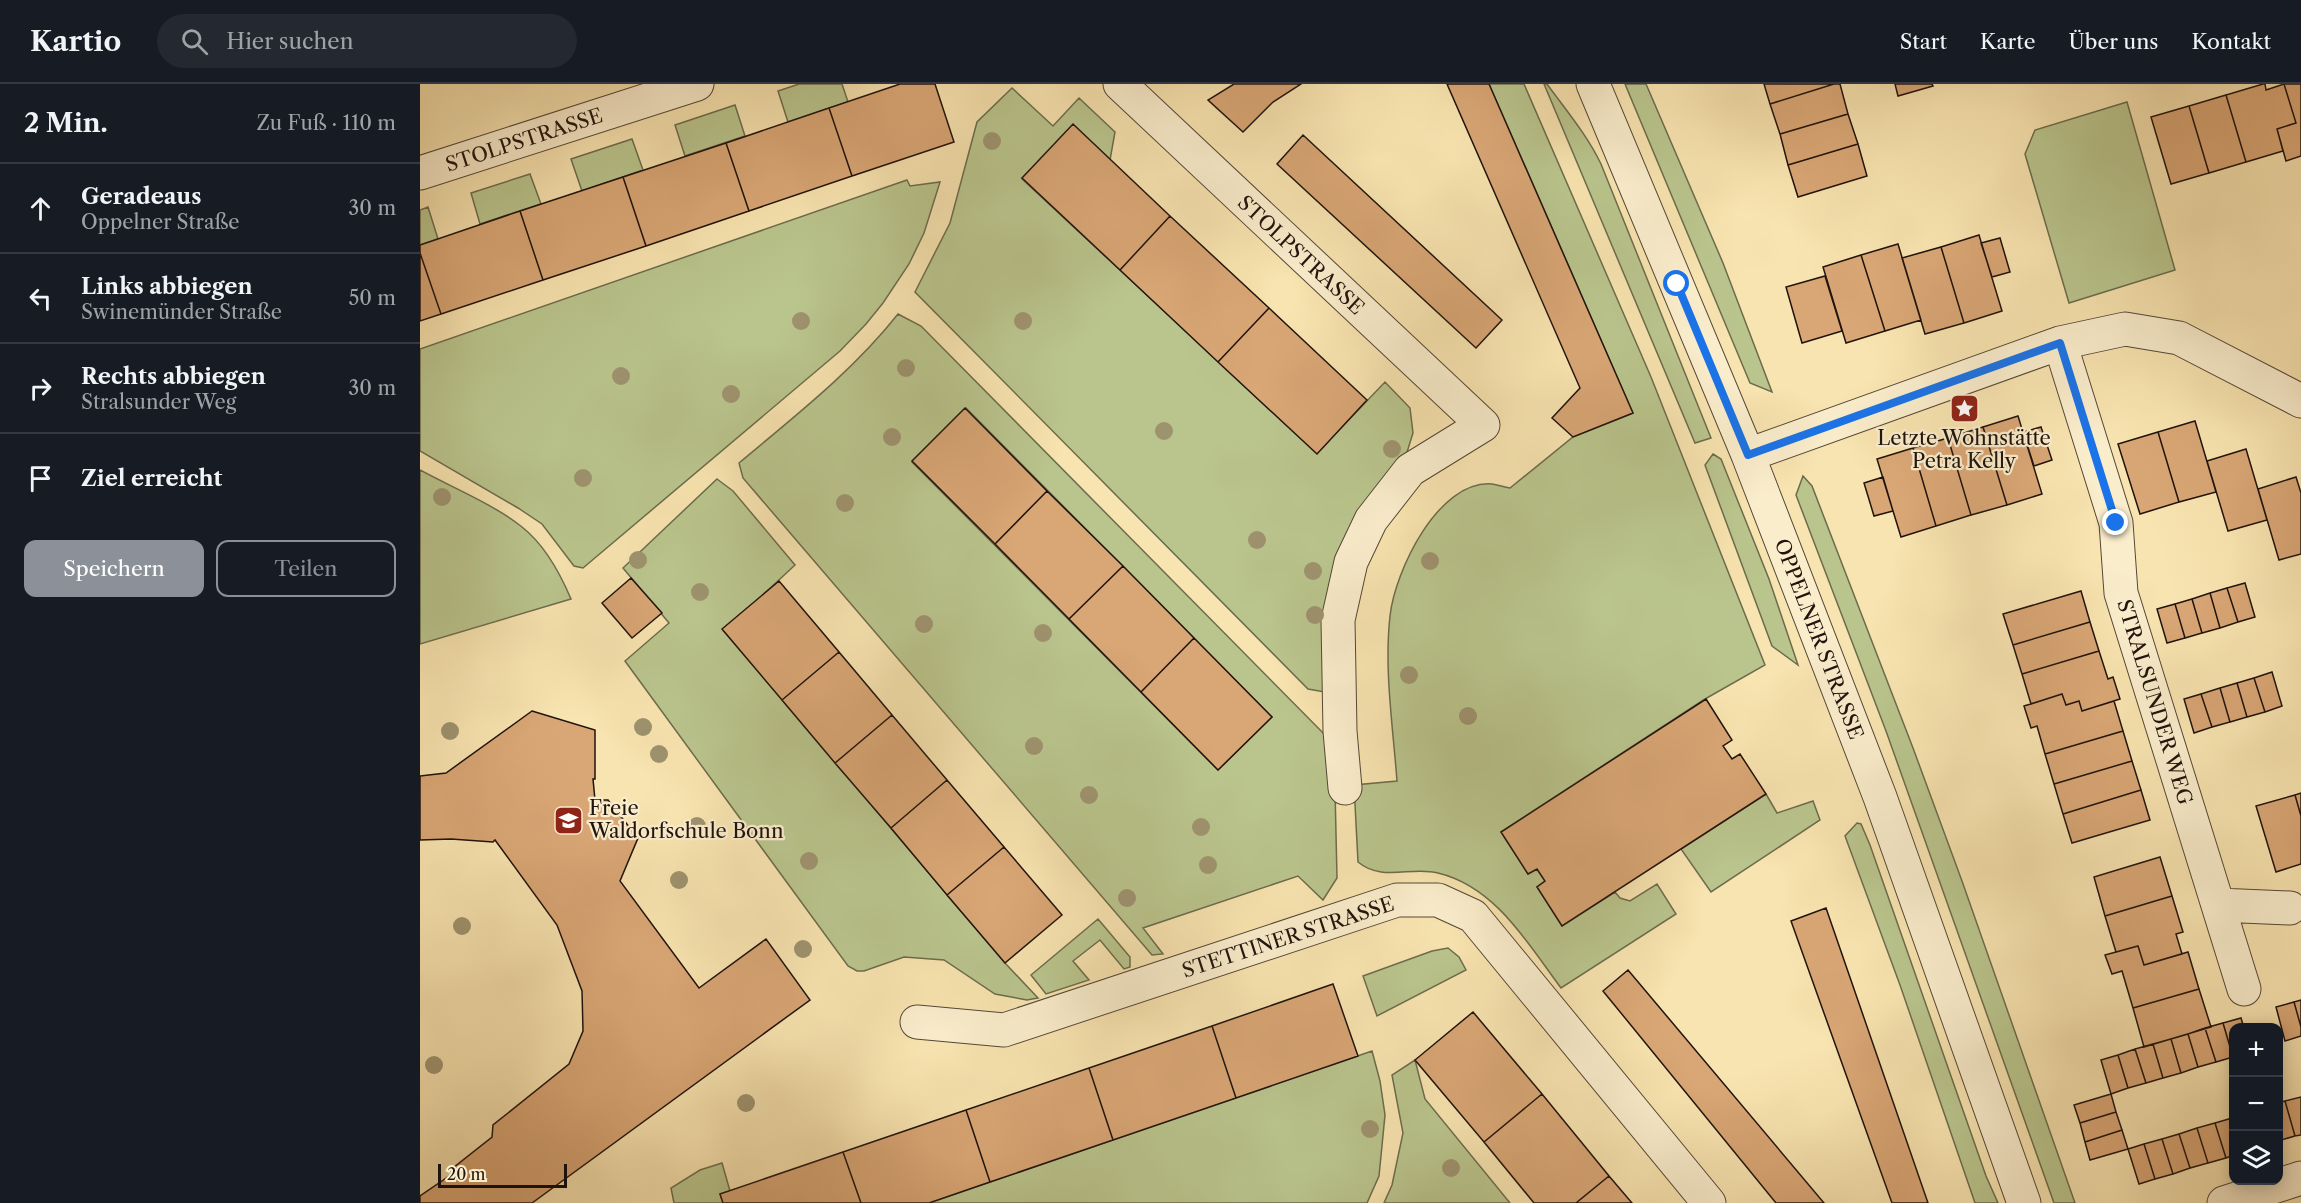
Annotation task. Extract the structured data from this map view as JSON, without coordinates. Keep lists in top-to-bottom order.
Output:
{
  "streets": {
    "street": [
      "STOLPSTRASSE",
      "OPPELNER STRASSE",
      "STRALSUNDER WEG",
      "STETTINER STRASSE"
    ]
  },
  "places": {
    "place": ["Letzte Wohnstätte Petra Kelly"],
    "school or university": ["Freie Waldorfschule Bonn"]
  },
  "scale_bar": "20 m",
  "page": {
    "header": "Kartio",
    "search": "Hier suchen",
    "nav": [
      "Start",
      "Karte",
      "Über uns",
      "Kontakt"
    ],
    "heading": ["2 Min.", "Zu Fuß · 110 m"],
    "list": [
      ["Geradeaus", "Oppelner Straße", "30 m"],
      ["Links abbiegen", "Swinemünder Straße", "50 m"],
      ["Rechts abbiegen", "Stralsunder Weg", "30 m"],
      "Ziel erreicht"
    ],
    "buttons": ["Speichern", "Teilen"],
    "map_buttons": ["+", "−"],
    "scale": "20 m"
  }
}
